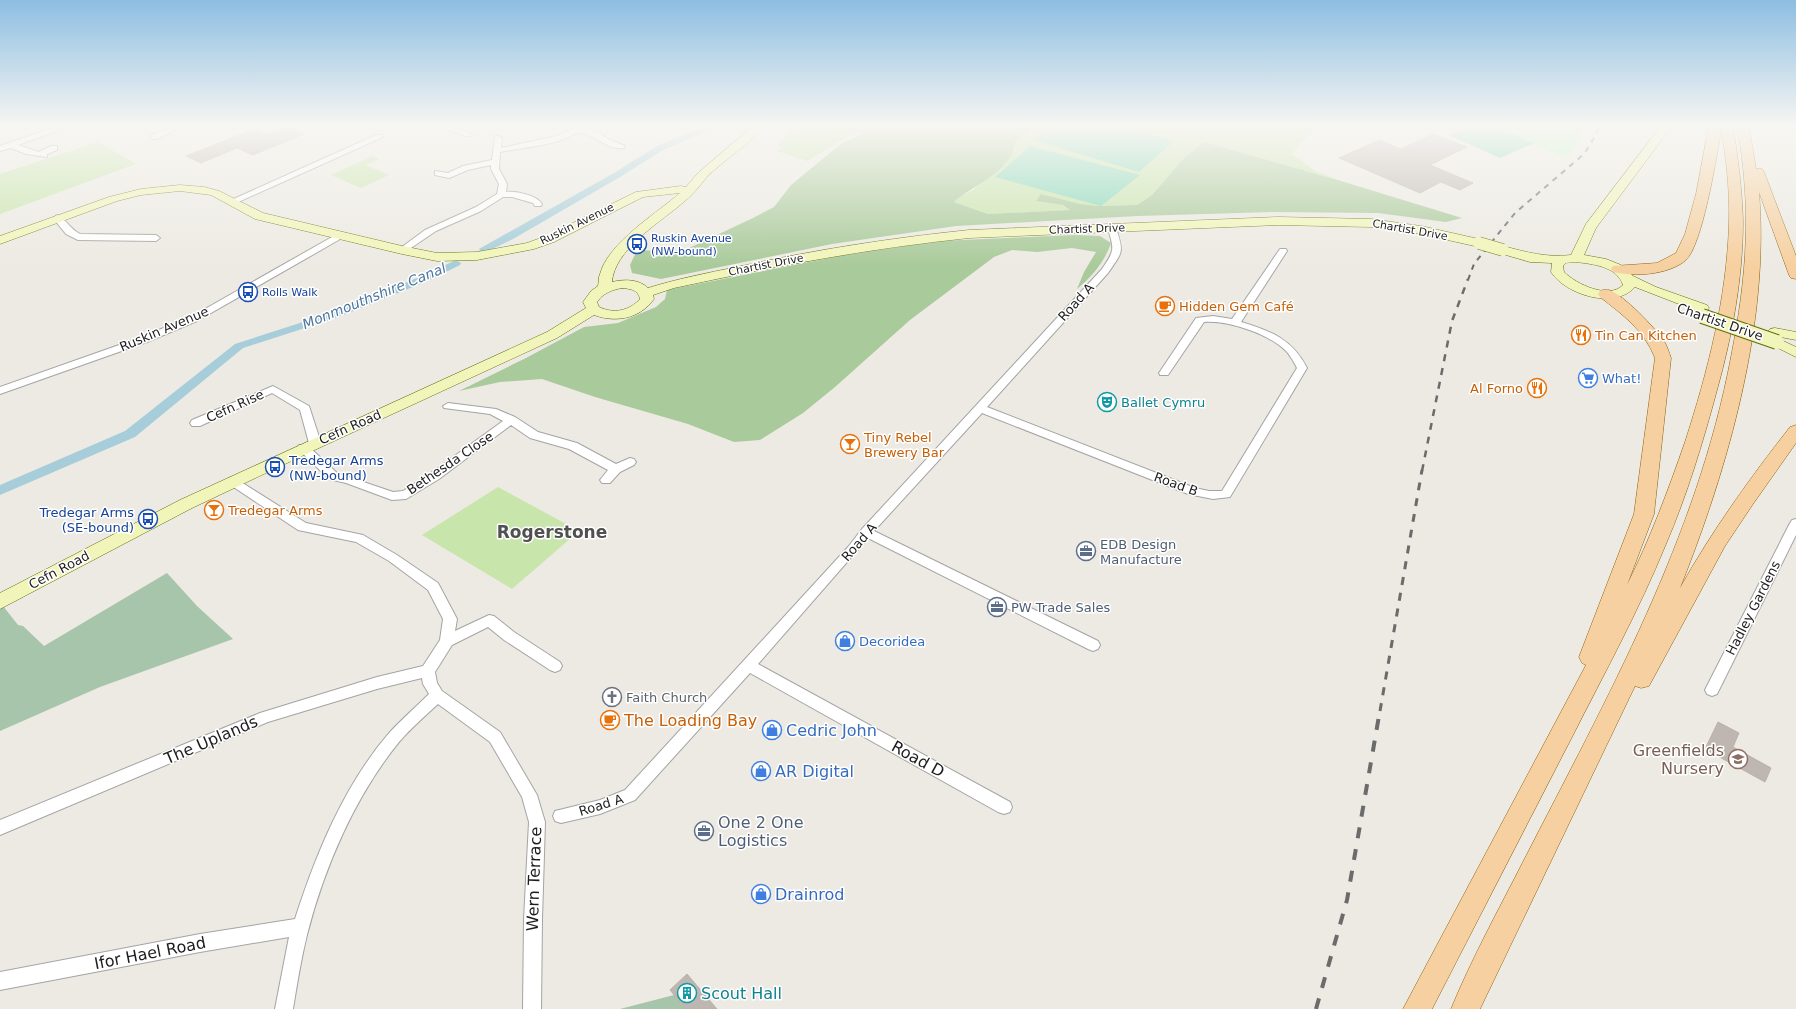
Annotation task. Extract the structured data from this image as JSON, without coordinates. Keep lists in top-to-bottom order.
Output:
{
  "streets": {
    "main road": ["Ruskin Avenue", "Chartist Drive", "Cefn Road"],
    "street": [
      "Road A",
      "Cefn Rise",
      "Bethesda Close",
      "Road B",
      "Hadley Gardens",
      "The Uplands",
      "Road D",
      "Wern Terrace",
      "Ifor Hael Road"
    ]
  },
  "crossings": [
    ["Chartist Drive", "Road A"],
    ["Road A", "Road B"],
    ["Road A", "Road D"],
    ["Cefn Rise", "Cefn Road"],
    ["Cefn Rise", "Bethesda Close"],
    ["Cefn Road", "Bethesda Close"],
    ["The Uplands", "Wern Terrace"]
  ],
  "districts": ["Rogerstone"],
  "water": ["Monmouthshire Canal"],
  "places": {
    "bus stop": [
      "Ruskin Avenue (NW-bound)",
      "Rolls Walk",
      "Tredegar Arms (NW-bound)",
      "Tredegar Arms (SE-bound)"
    ],
    "cafe": ["Hidden Gem Café", "The Loading Bay"],
    "restaurant": ["Tin Can Kitchen", "Al Forno"],
    "supermarket": ["What!"],
    "theatre": ["Ballet Cymru"],
    "bar": ["Tiny Rebel Brewery Bar", "Tredegar Arms"],
    "office": ["EDB Design Manufacture", "PW Trade Sales", "One 2 One Logistics"],
    "shop": [
      "Decoridea",
      "Cedric John",
      "AR Digital",
      "Drainrod"
    ],
    "church": ["Faith Church"],
    "school or university": ["Greenfields Nursery"],
    "building": ["Scout Hall"]
  }
}
